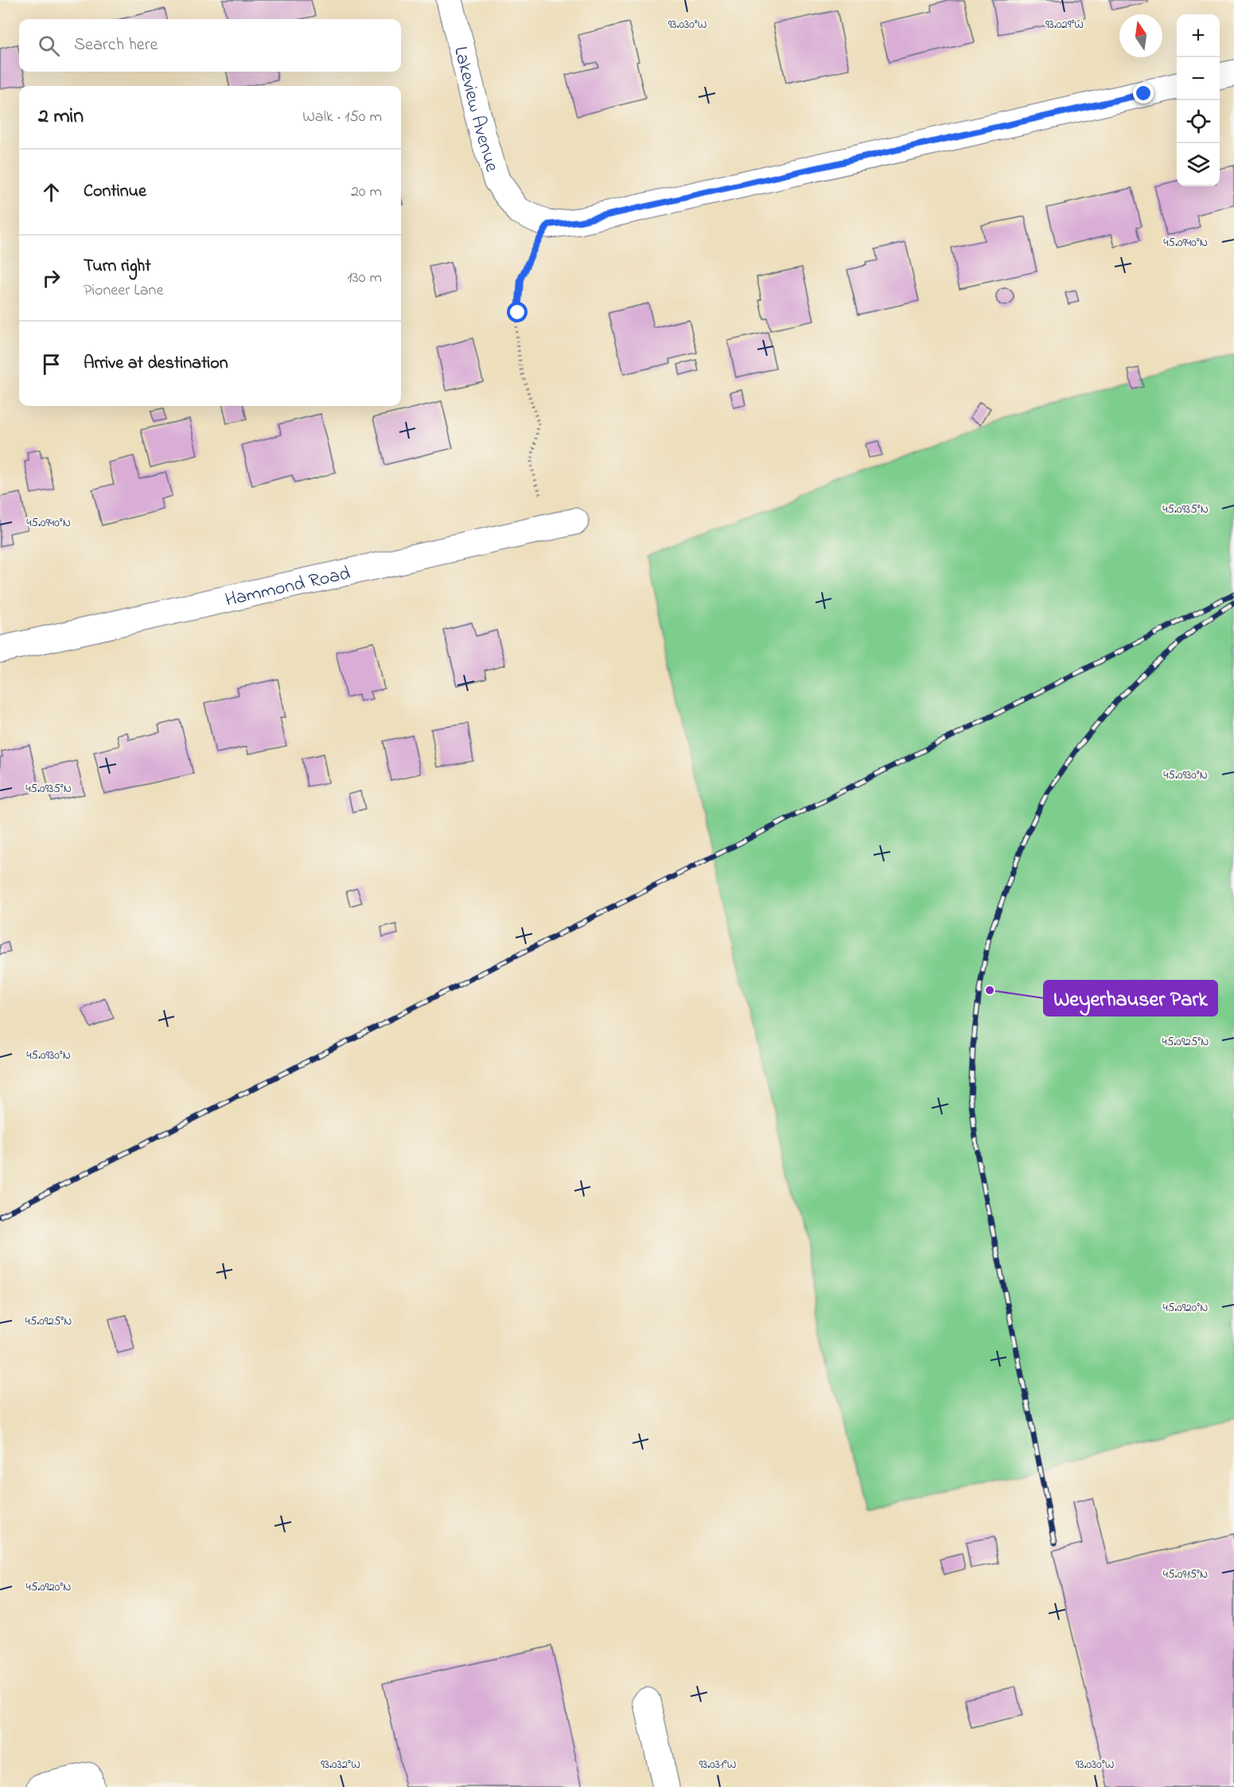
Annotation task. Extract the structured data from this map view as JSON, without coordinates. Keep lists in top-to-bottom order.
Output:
{
  "streets": {
    "street": ["Lakeview Avenue", "Hammond Road"]
  },
  "places": ["Weyerhauser Park"],
  "north": "top",
  "page": {
    "map_buttons": ["+", "−"],
    "search": "Search here",
    "heading": ["2 min", "Walk · 150 m"],
    "list": [
      ["Continue", "20 m"],
      ["Turn right", "Pioneer Lane", "130 m"],
      "Arrive at destination"
    ]
  },
  "coordinates": [
    "93.030°W",
    "93.029°W",
    "45.0940°N",
    "45.0935°N",
    "45.0930°N",
    "45.0925°N",
    "45.0920°N",
    "45.0915°N",
    "93.032°W",
    "93.031°W"
  ]
}
